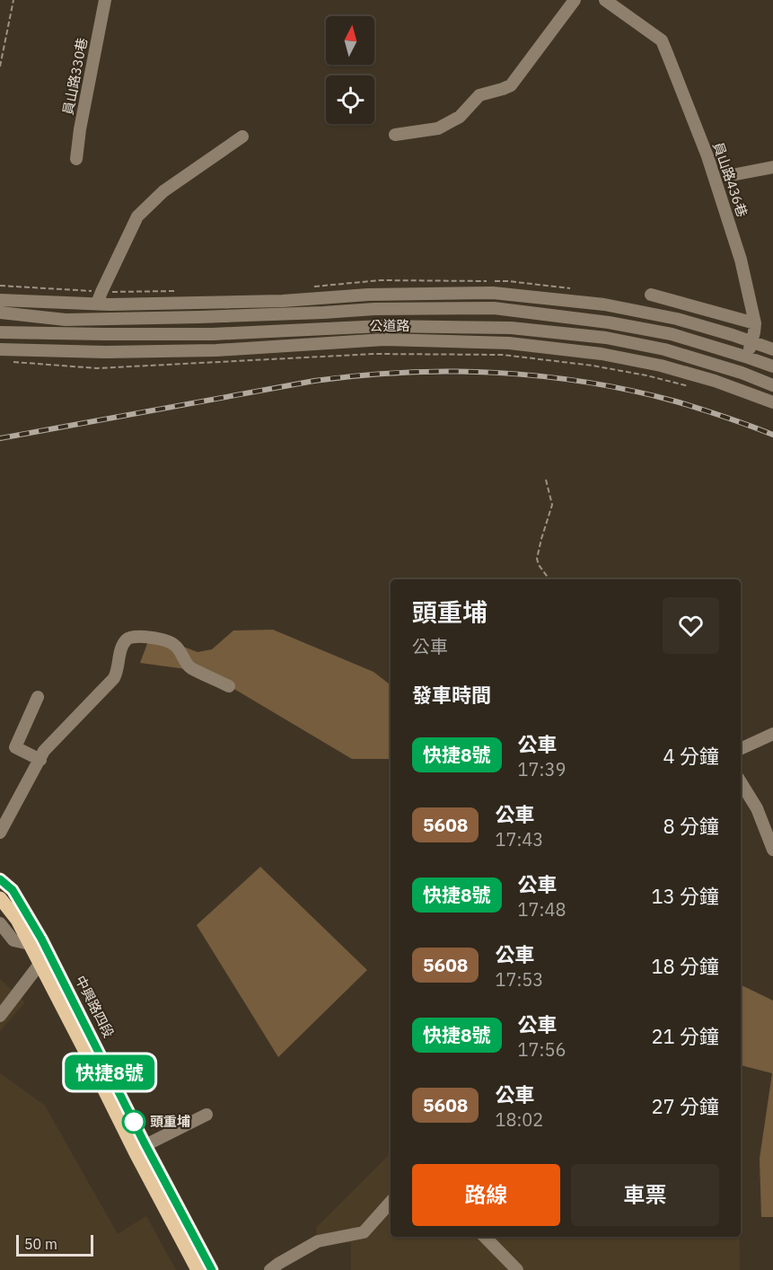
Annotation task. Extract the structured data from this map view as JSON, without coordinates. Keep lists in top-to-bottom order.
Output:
{
  "streets": {
    "main road": ["中興路四段"],
    "street": ["員山路330巷", "員山路436巷", "公道路"]
  },
  "crossings": [
    ["員山路436巷", "公道路"]
  ],
  "places": ["頭重埔"],
  "lines": ["bus line 快捷8號"],
  "scale_bar": "50 m",
  "north": "top",
  "page": {
    "on_map": "快捷8號",
    "heading": [
      ["頭重埔", "公車"],
      "發車時間"
    ],
    "list": [
      {
        "mark": "快捷8號",
        "name": "公車",
        "note": "17:39",
        "value": "4 分鐘"
      },
      {
        "mark": "5608",
        "name": "公車",
        "note": "17:43",
        "value": "8 分鐘"
      },
      {
        "mark": "快捷8號",
        "name": "公車",
        "note": "17:48",
        "value": "13 分鐘"
      },
      {
        "mark": "5608",
        "name": "公車",
        "note": "17:53",
        "value": "18 分鐘"
      },
      {
        "mark": "快捷8號",
        "name": "公車",
        "note": "17:56",
        "value": "21 分鐘"
      },
      {
        "mark": "5608",
        "name": "公車",
        "note": "18:02",
        "value": "27 分鐘"
      }
    ],
    "buttons": ["路線", "車票"],
    "scale": "50 m"
  }
}
